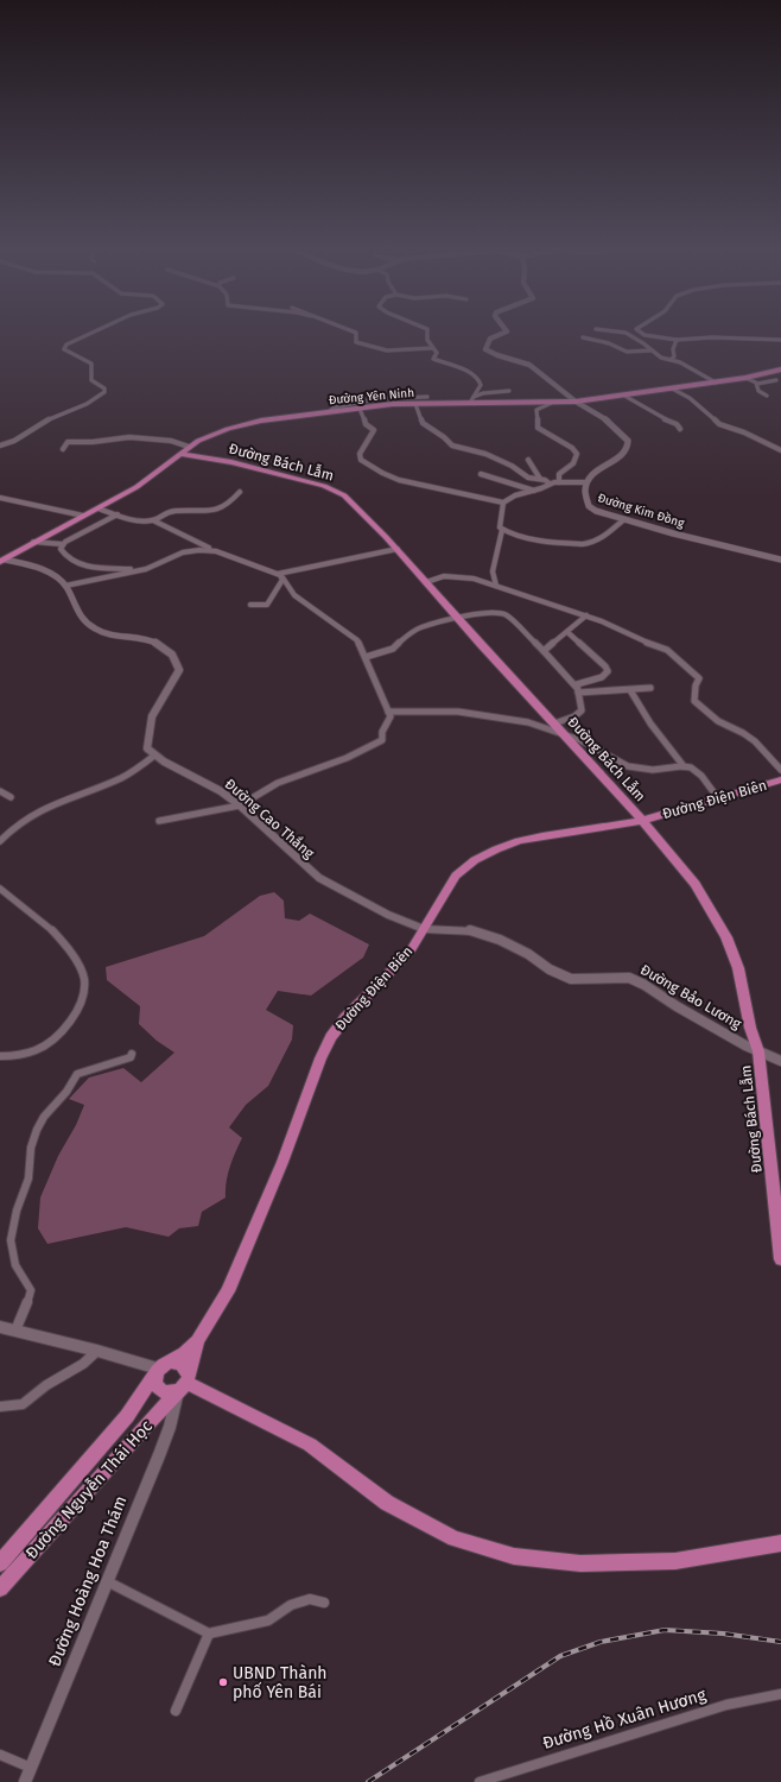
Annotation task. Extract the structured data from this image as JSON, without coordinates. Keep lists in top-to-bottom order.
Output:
{
  "streets": {
    "main road": [
      "Đường Yên Ninh",
      "Đường Bách Lẫm",
      "Đường Điện Biên",
      "Đường Nguyễn Thái Học"
    ],
    "street": [
      "Đường Kim Đồng",
      "Đường Cao Thắng",
      "Đường Bảo Lương",
      "Đường Hoàng Hoa Thám",
      "Đường Hồ Xuân Hương"
    ]
  },
  "crossings": [
    ["Đường Yên Ninh", "Đường Bách Lẫm"],
    ["Đường Yên Ninh", "Đường Kim Đồng"],
    ["Đường Bách Lẫm", "Đường Điện Biên"],
    ["Đường Bách Lẫm", "Đường Bảo Lương"],
    ["Đường Điện Biên", "Đường Cao Thắng"],
    ["Đường Điện Biên", "Đường Bảo Lương"],
    ["Đường Điện Biên", "Đường Nguyễn Thái Học"],
    ["Đường Điện Biên", "Đường Hoàng Hoa Thám"],
    ["Đường Cao Thắng", "Đường Bảo Lương"],
    ["Đường Nguyễn Thái Học", "Đường Hoàng Hoa Thám"]
  ],
  "places": ["UBND Thành phố Yên Bái"]
}
